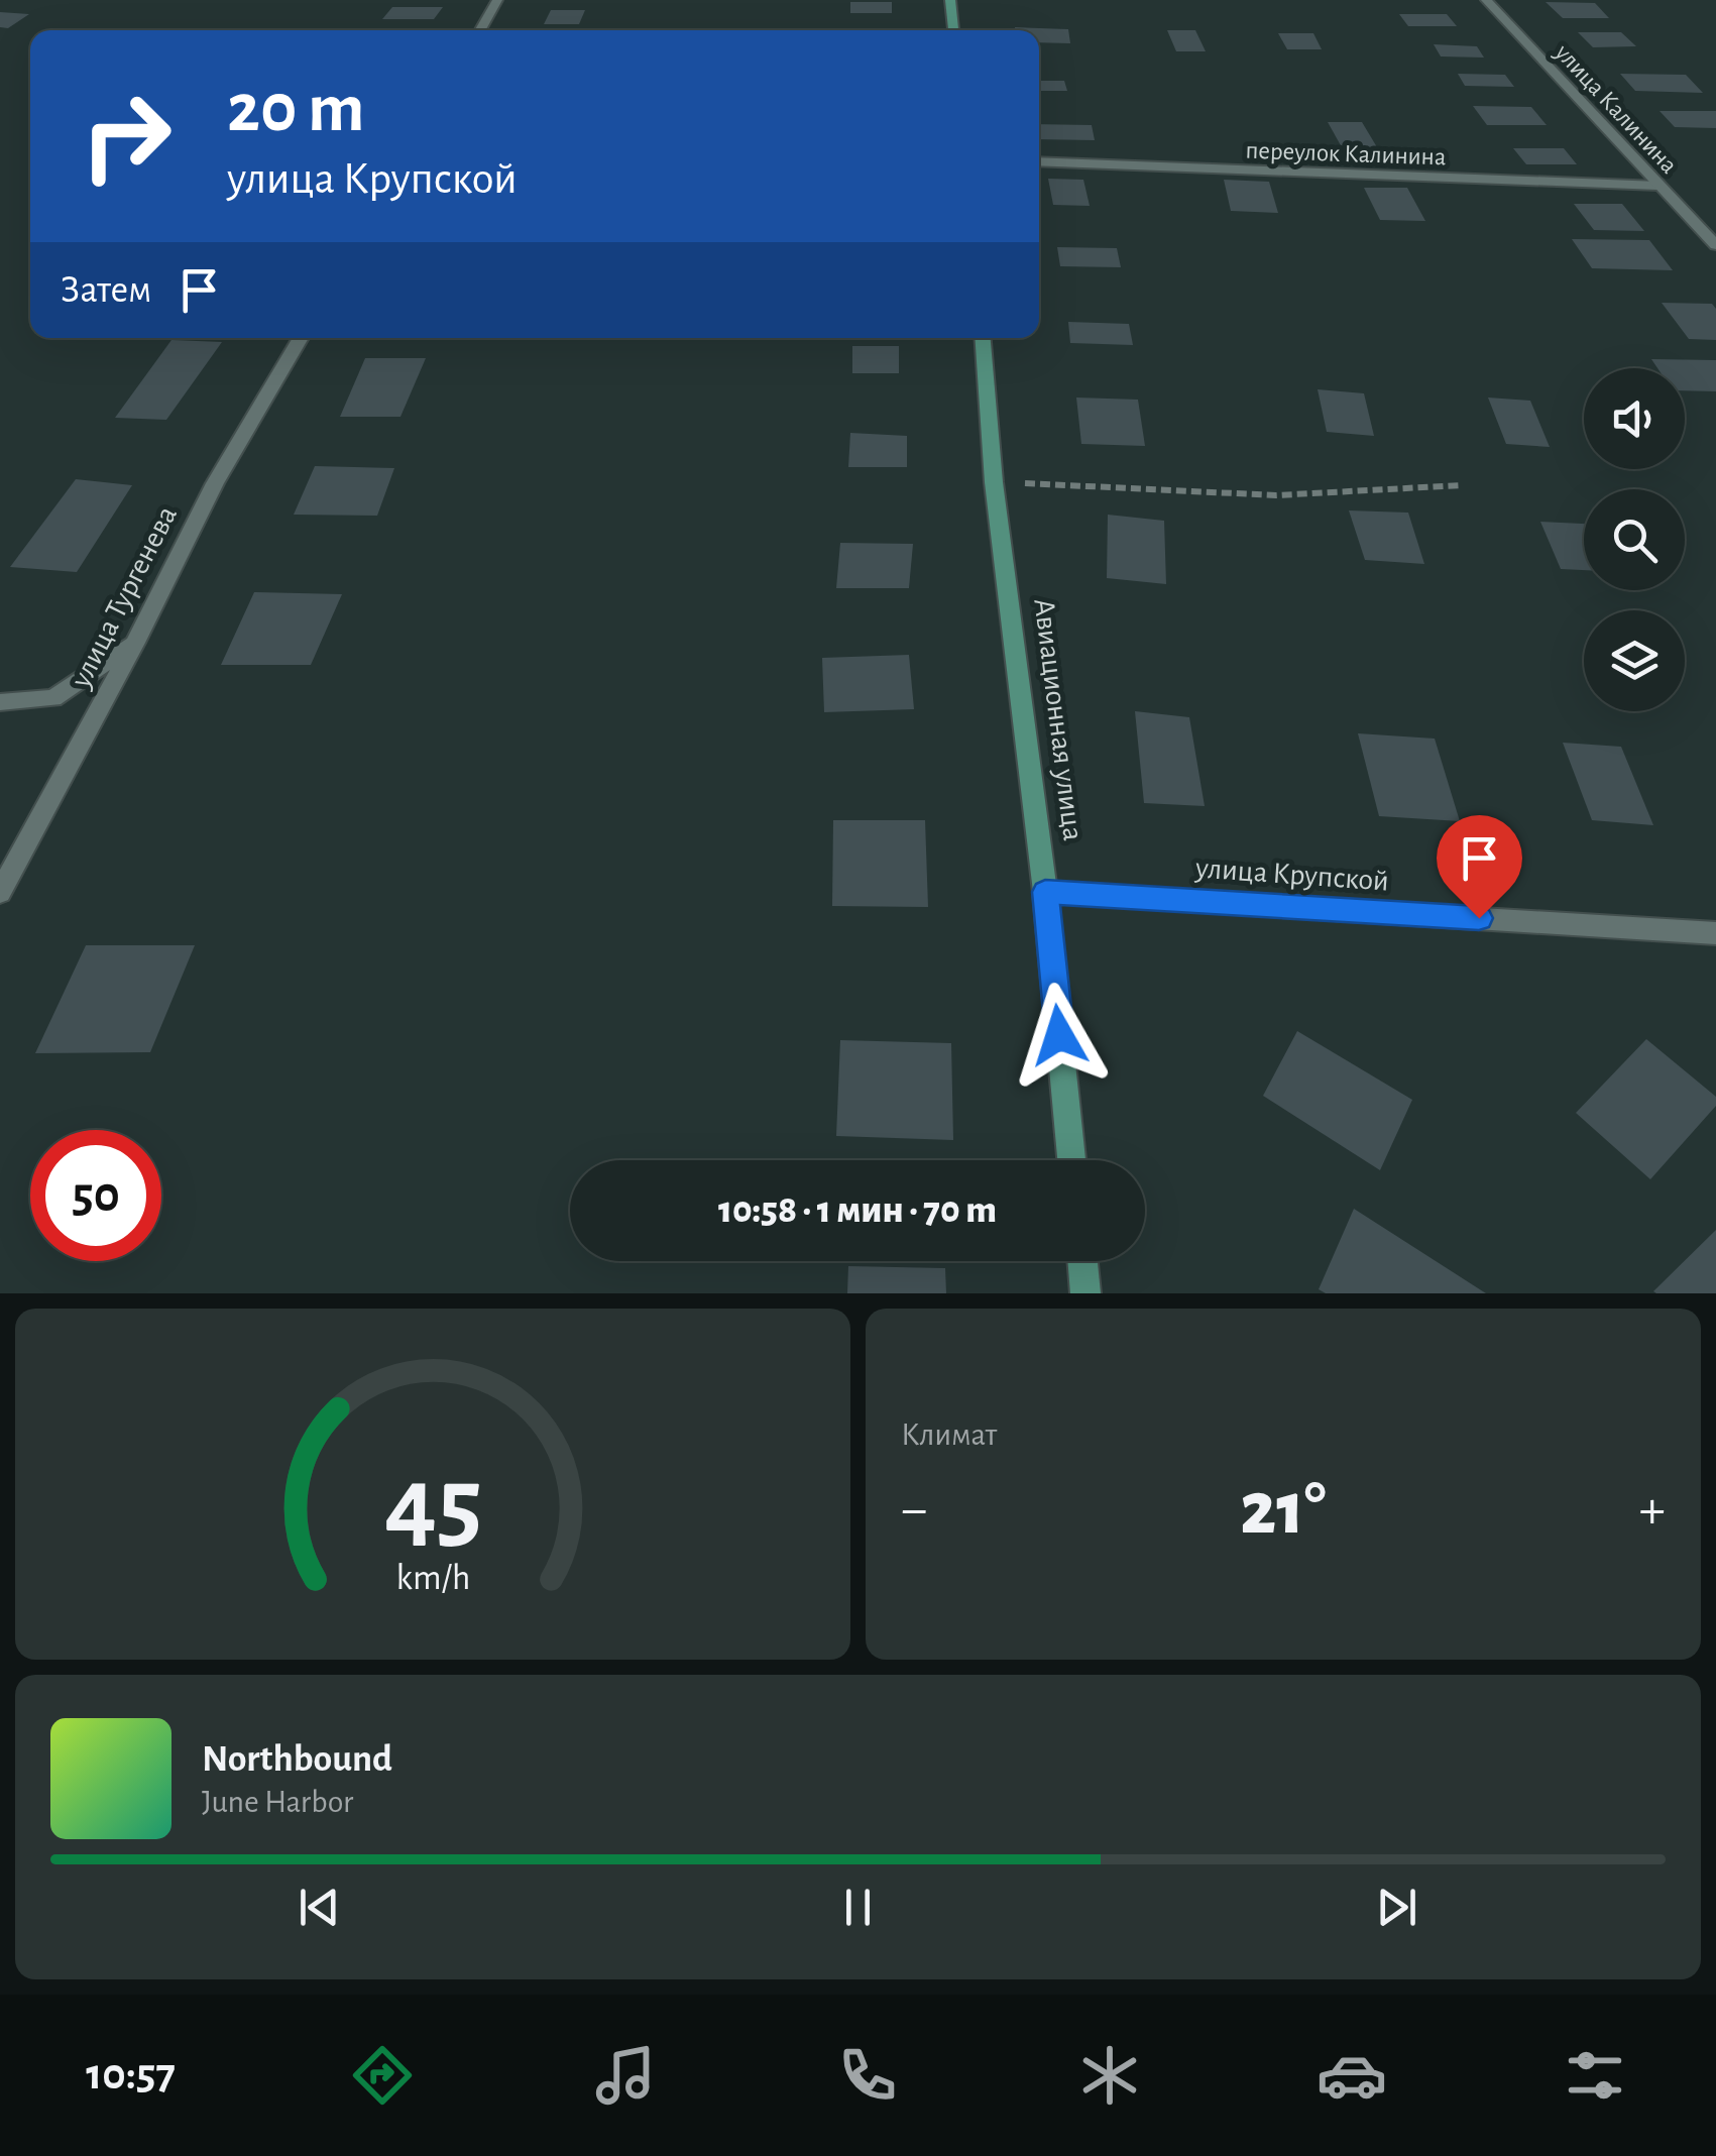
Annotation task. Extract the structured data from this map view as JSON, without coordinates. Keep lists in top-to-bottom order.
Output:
{
  "streets": {
    "main road": ["Авиационная улица"],
    "street": [
      "улица Калинина",
      "переулок Калинина",
      "улица Тургенева",
      "улица Крупской"
    ]
  },
  "crossings": [
    ["улица Калинина", "переулок Калинина"],
    ["Авиационная улица", "улица Крупской"]
  ],
  "page": {
    "turn": ["20 m", "улица Крупской"],
    "then": "Затем",
    "limit": "50",
    "trip": "10:58 · 1 мин · 70 m",
    "tile": "Климат",
    "heat": ["−", "21°", "+"],
    "song": ["Northbound", "June Harbor"],
    "tabs": "10:57",
    "gauge": ["45", "km/h"]
  }
}
